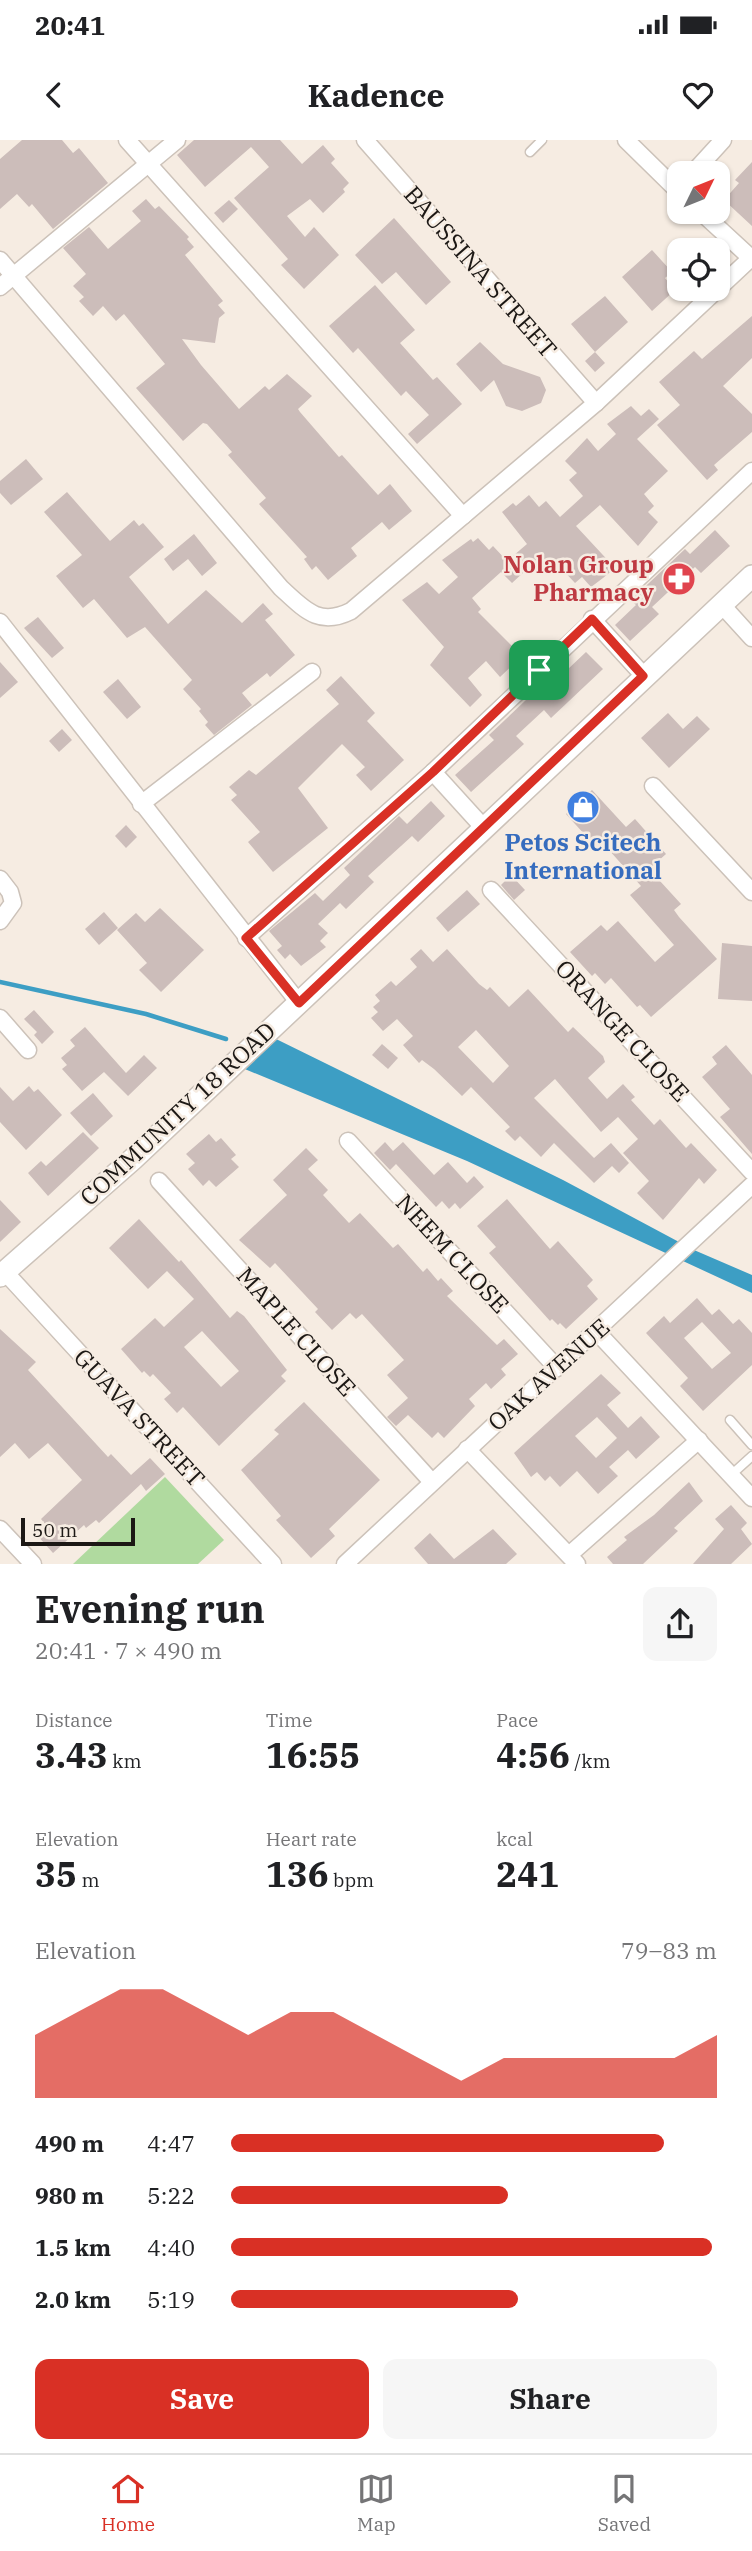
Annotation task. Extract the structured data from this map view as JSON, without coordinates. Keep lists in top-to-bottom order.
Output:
{
  "streets": {
    "main road": ["COMMUNITY 18 ROAD"],
    "street": [
      "BAUSSINA STREET",
      "ORANGE CLOSE",
      "NEEM CLOSE",
      "MAPLE CLOSE",
      "OAK AVENUE",
      "GUAVA STREET"
    ]
  },
  "crossings": [
    ["COMMUNITY 18 ROAD", "GUAVA STREET"],
    ["NEEM CLOSE", "OAK AVENUE"],
    ["MAPLE CLOSE", "OAK AVENUE"]
  ],
  "places": {
    "pharmacy": ["Nolan Group Pharmacy"],
    "shop": ["Petos Scitech International"]
  },
  "scale_bar": "50 m",
  "north": "top right",
  "page": {
    "status": "20:41",
    "header": "Kadence",
    "scale": "50 m",
    "heading": ["Evening run", "20:41 · 7 × 490 m"],
    "stats": [
      ["Distance", "3.43 km"],
      ["Time", "16:55"],
      ["Pace", "4:56 /km"],
      ["Elevation", "35 m"],
      ["Heart rate", "136 bpm"],
      ["kcal", "241"]
    ],
    "chart": ["Elevation", "79–83 m"],
    "list": [
      {
        "name": "490 m",
        "note": "4:47"
      },
      {
        "name": "980 m",
        "note": "5:22"
      },
      {
        "name": "1.5 km",
        "note": "4:40"
      },
      {
        "name": "2.0 km",
        "note": "5:19"
      }
    ],
    "buttons": ["Save", "Share"],
    "tabs": ["Home", "Map", "Saved"]
  }
}
